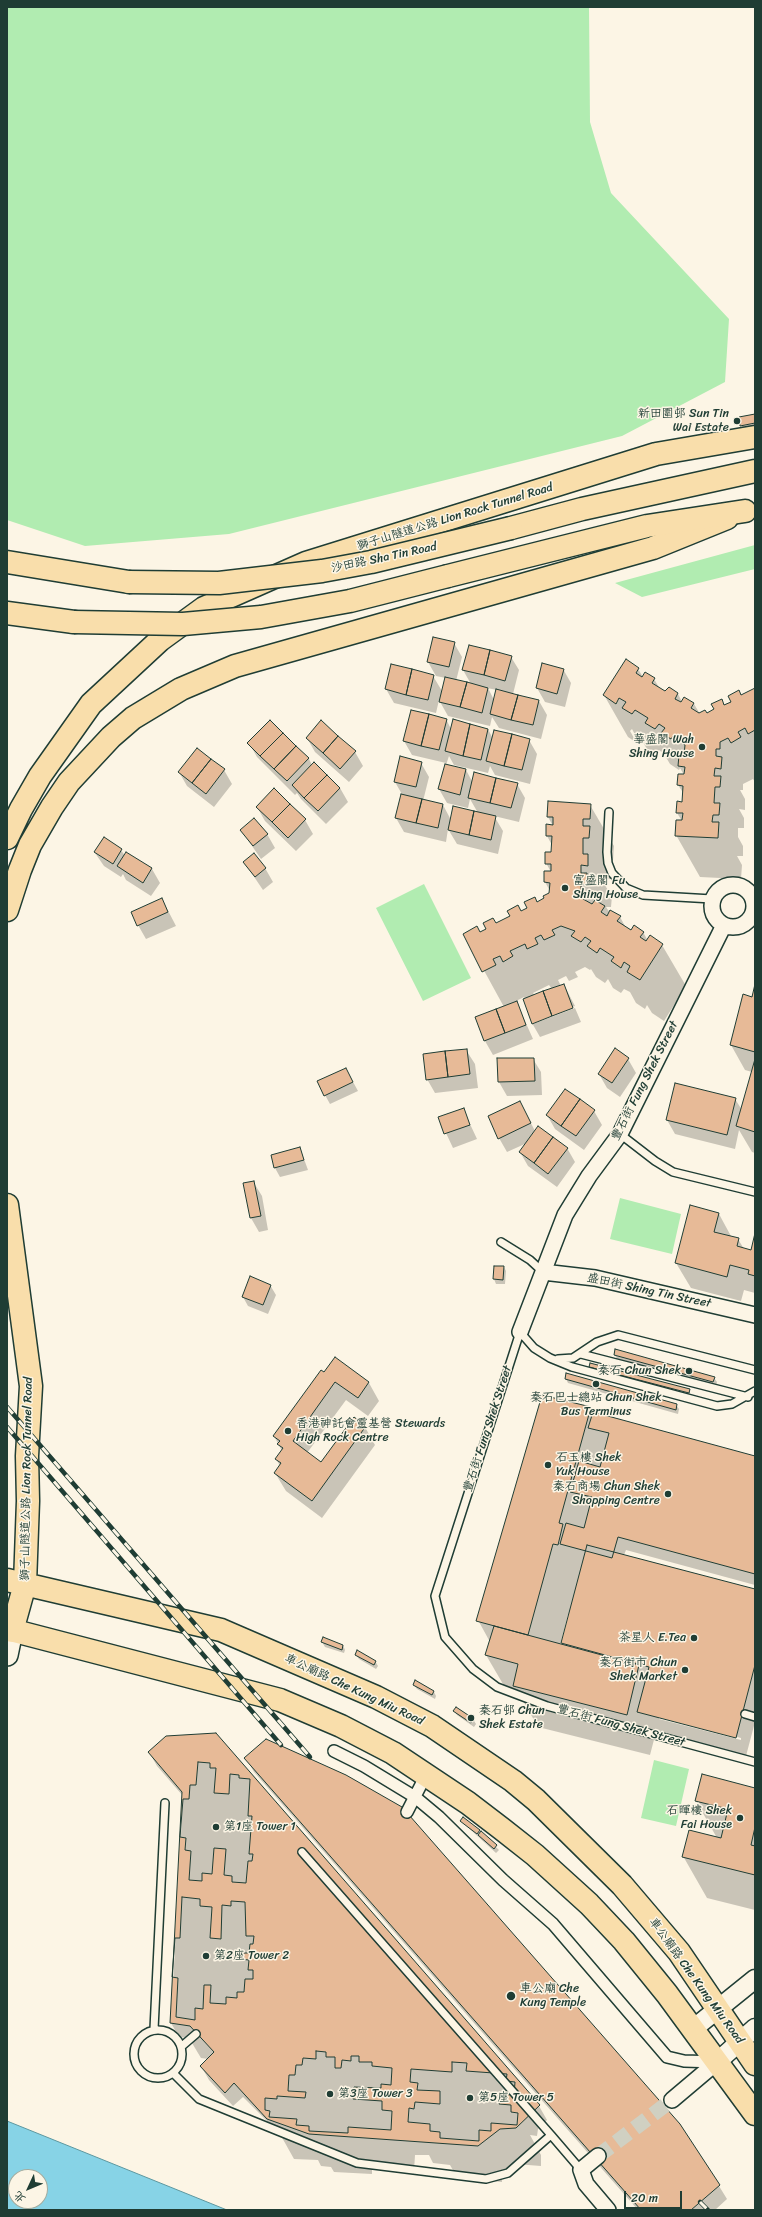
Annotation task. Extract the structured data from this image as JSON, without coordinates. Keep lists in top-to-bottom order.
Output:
{
  "streets": {
    "main road": ["獅子山隧道公路 Lion Rock Tunnel Road", "沙田路 Sha Tin Road", "車公廟路 Che Kung Miu Road"],
    "street": ["豐石街 Fung Shek Street", "盛田街 Shing Tin Street"]
  },
  "crossings": [
    ["獅子山隧道公路 Lion Rock Tunnel Road", "車公廟路 Che Kung Miu Road"],
    ["豐石街 Fung Shek Street", "盛田街 Shing Tin Street"]
  ],
  "places": [
    "新田圍邨 Sun Tin Wai Estate",
    "華盛閣 Wah Shing House",
    "富盛閣 Fu Shing House",
    "秦石 Chun Shek",
    "秦石巴士總站 Chun Shek Bus Terminus",
    "香港神託會靈基營 Stewards High Rock Centre",
    "石玉樓 Shek Yuk House",
    "秦石商場 Chun Shek Shopping Centre",
    "茶星人 E.Tea",
    "秦石街市 Chun Shek Market",
    "秦石邨 Chun Shek Estate",
    "石暉樓 Shek Fai House",
    "第1座 Tower 1",
    "第2座 Tower 2",
    "車公廟 Che Kung Temple",
    "第3座 Tower 3",
    "第5座 Tower 5"
  ],
  "scale_bar": "20 m",
  "north": "bottom left"
}
